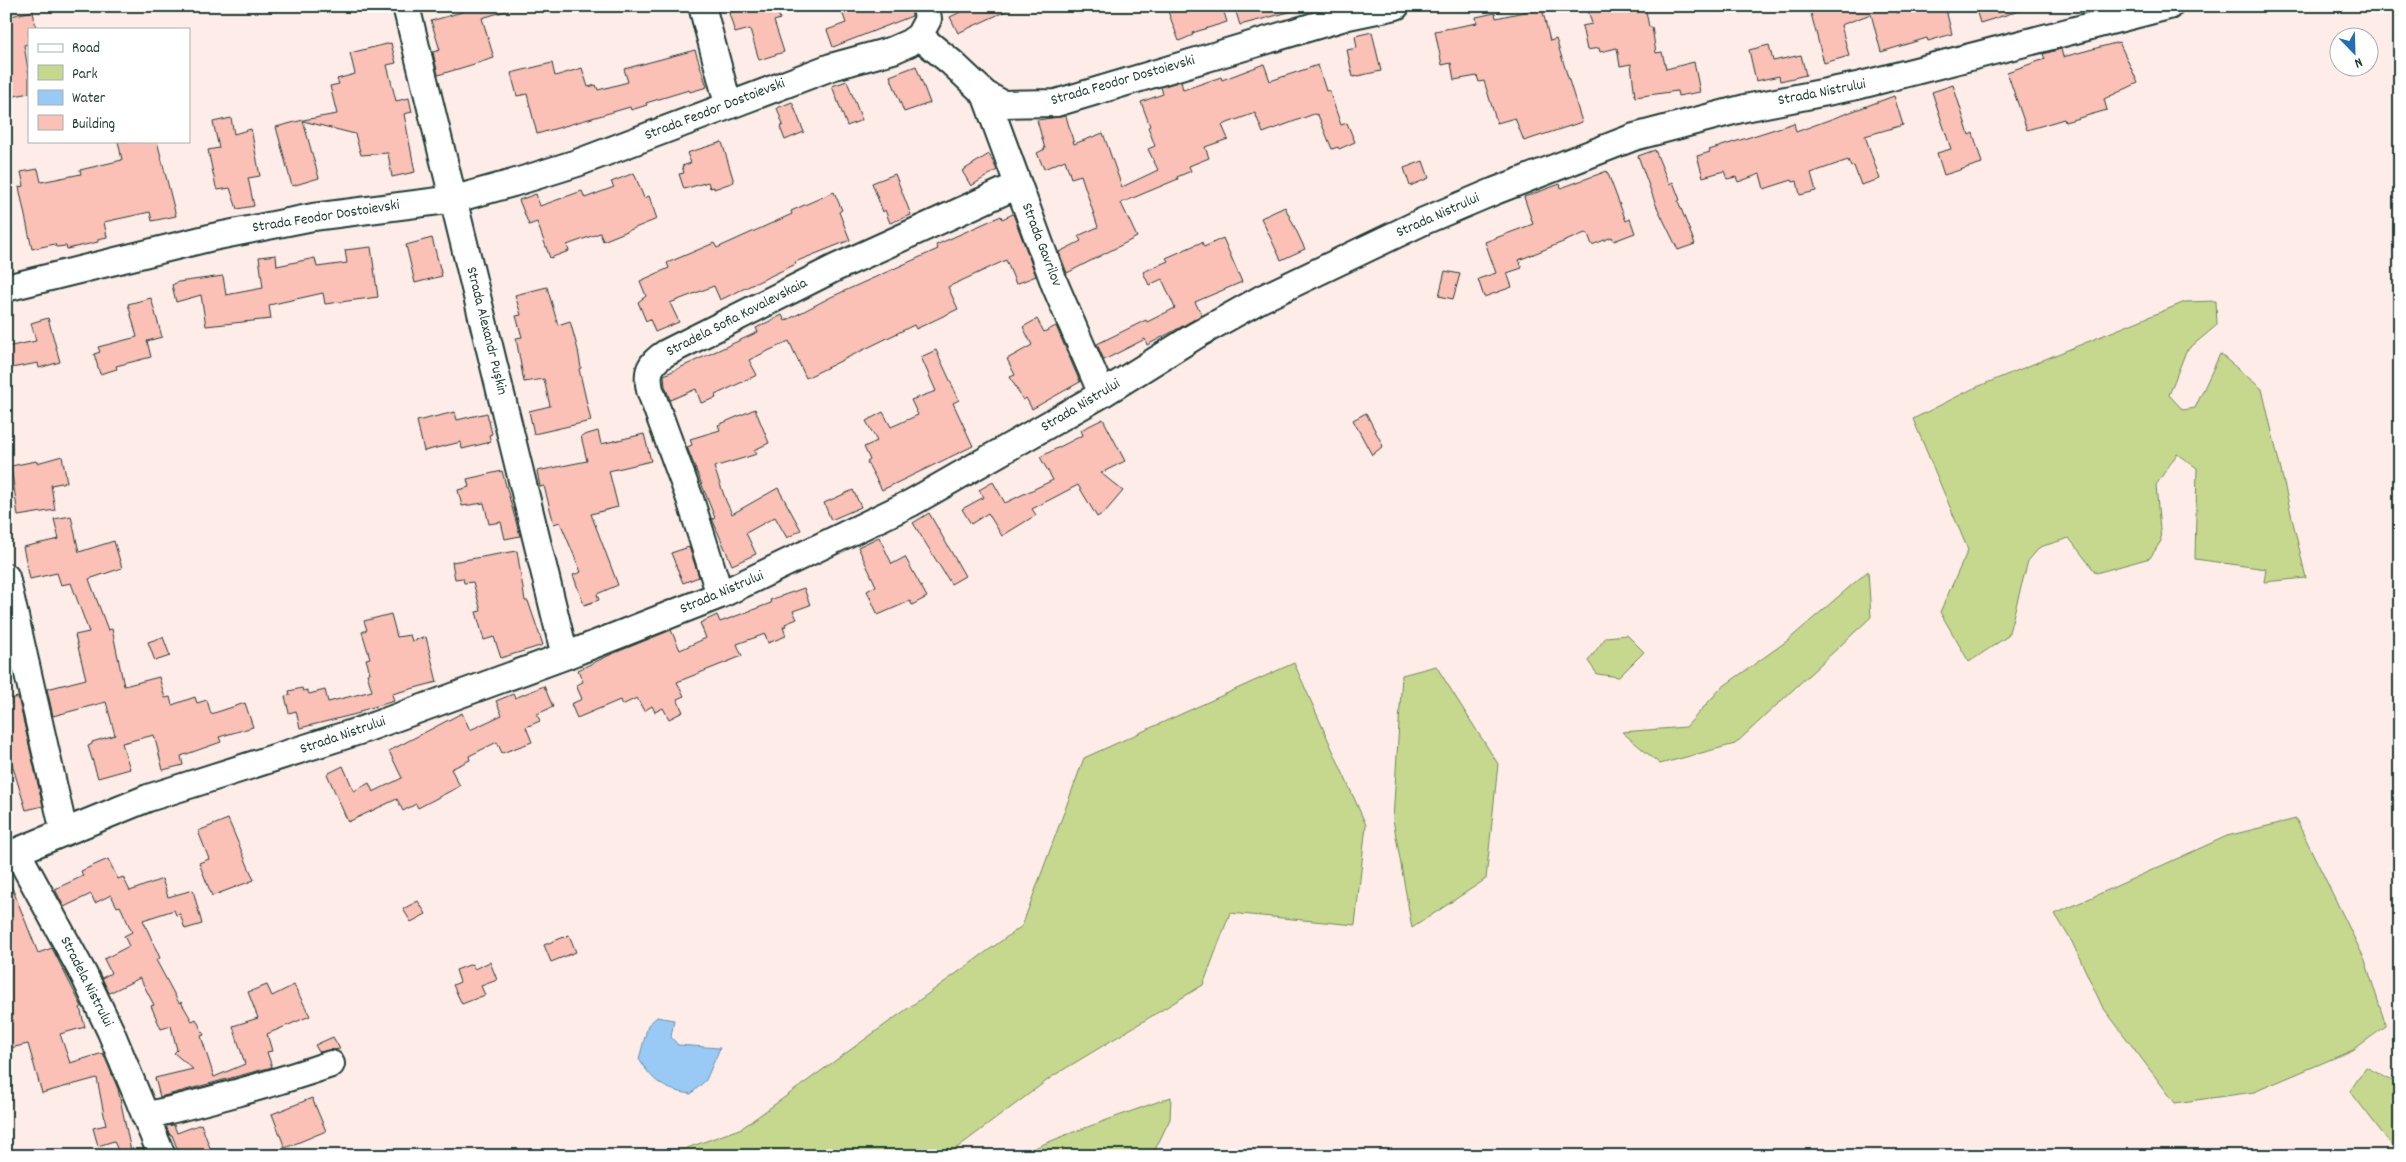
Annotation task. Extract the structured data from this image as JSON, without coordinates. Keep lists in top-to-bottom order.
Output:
{
  "streets": {
    "street": [
      "Strada Feodor Dostoievski",
      "Strada Nistrului",
      "Strada Gavrilov",
      "Stradela Sofia Kovalevskaia",
      "Strada Alexandr Pușkin",
      "Stradela Nistrului"
    ]
  },
  "crossings": [
    ["Strada Feodor Dostoievski", "Strada Gavrilov"],
    ["Strada Feodor Dostoievski", "Strada Alexandr Pușkin"],
    ["Strada Nistrului", "Strada Gavrilov"],
    ["Strada Nistrului", "Stradela Sofia Kovalevskaia"],
    ["Strada Nistrului", "Strada Alexandr Pușkin"],
    ["Strada Nistrului", "Stradela Nistrului"],
    ["Strada Gavrilov", "Stradela Sofia Kovalevskaia"]
  ],
  "legend": [
    "Road",
    "Park",
    "Water",
    "Building"
  ],
  "north": "bottom right"
}
